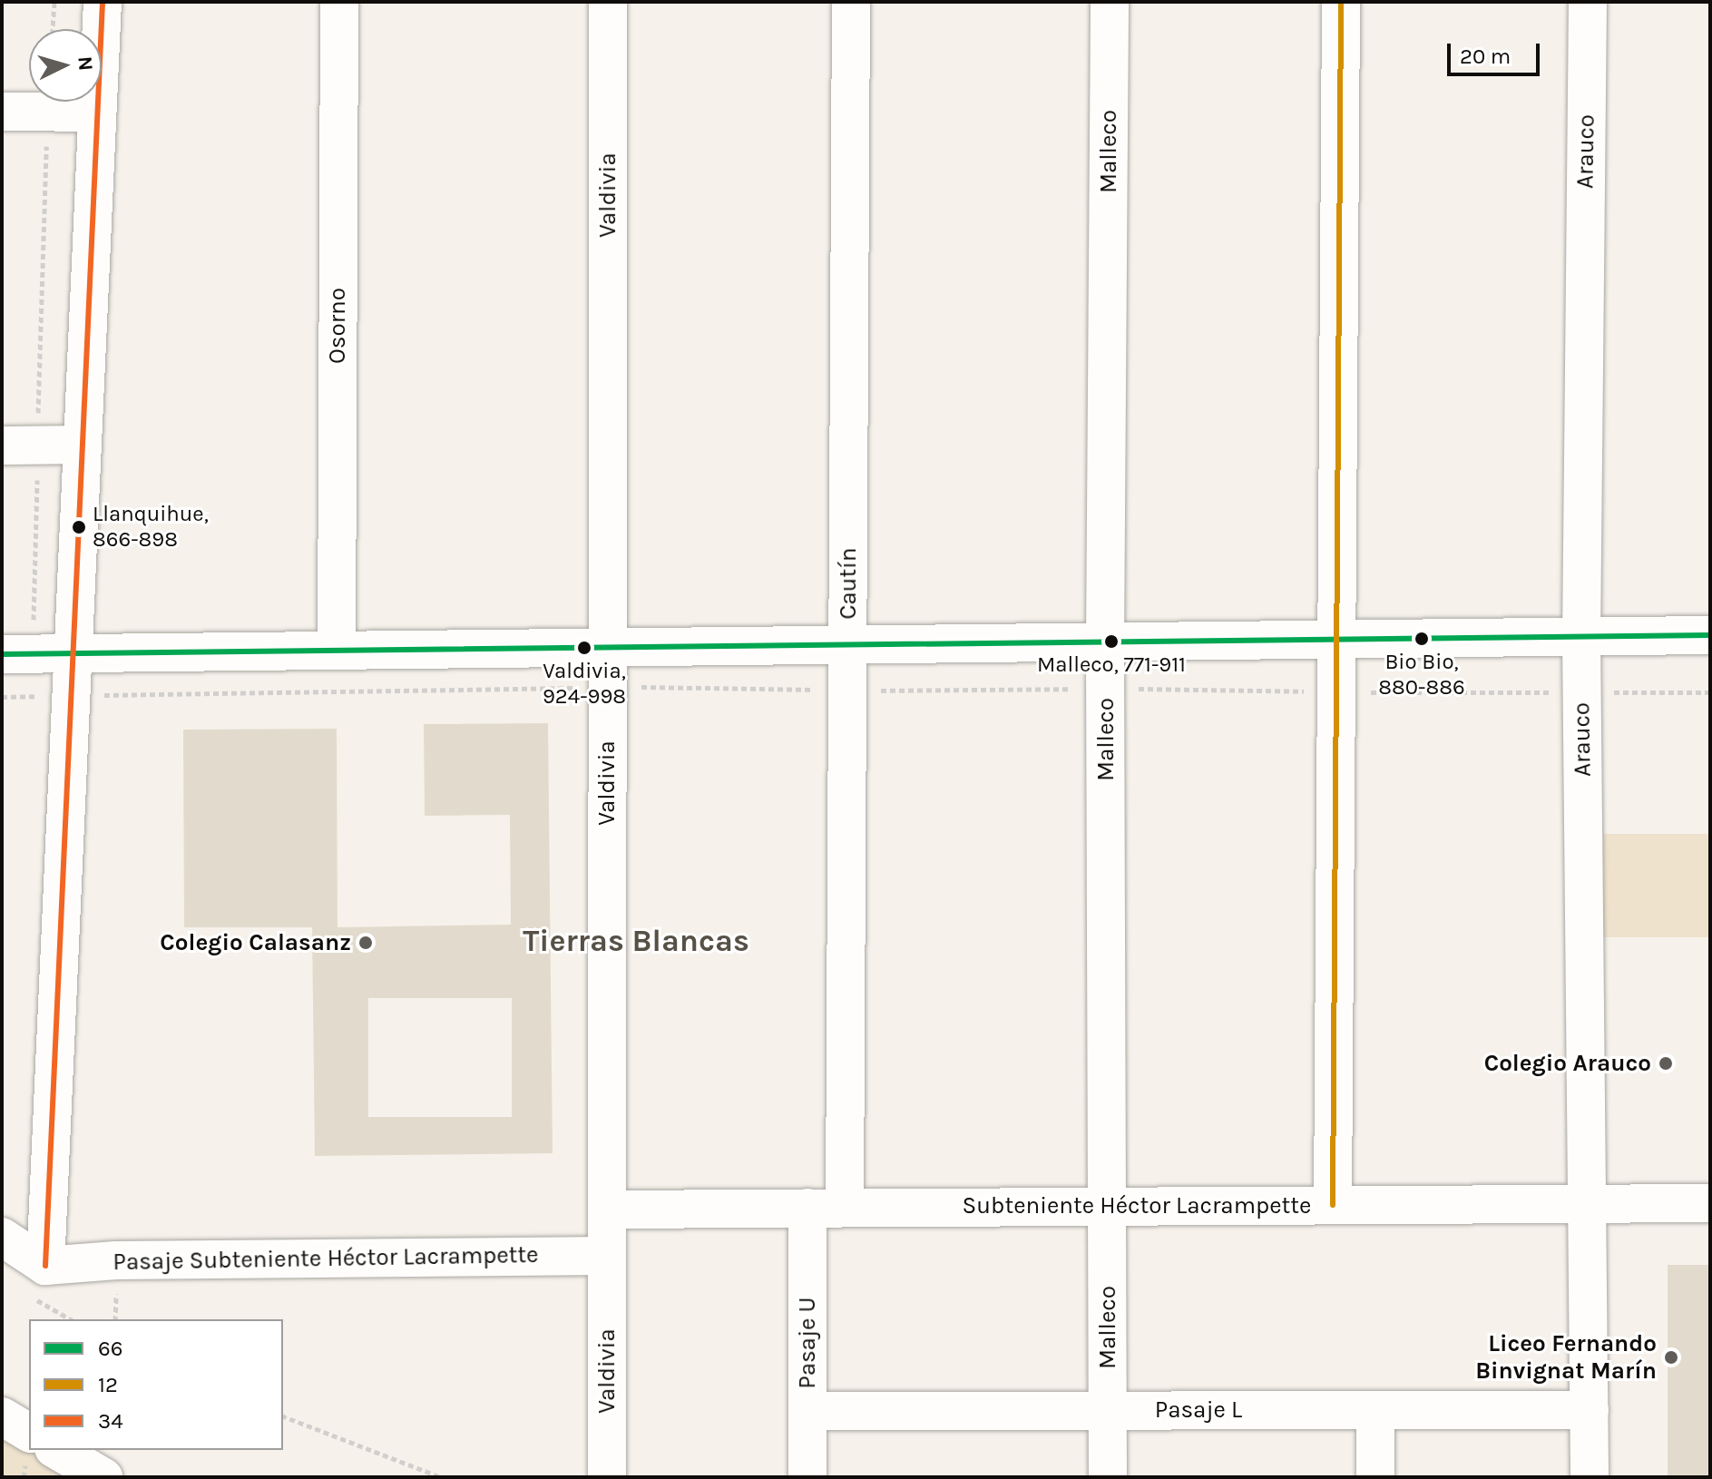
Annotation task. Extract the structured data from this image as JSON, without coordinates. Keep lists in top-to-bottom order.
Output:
{
  "streets": {
    "street": [
      "Malleco",
      "Arauco",
      "Valdivia",
      "Osorno",
      "Cautín",
      "Subteniente Héctor Lacrampette",
      "Pasaje Subteniente Héctor Lacrampette",
      "Pasaje U",
      "Pasaje L"
    ]
  },
  "crossings": [
    ["Malleco", "Subteniente Héctor Lacrampette"],
    ["Malleco", "Pasaje L"],
    ["Arauco", "Subteniente Héctor Lacrampette"],
    ["Arauco", "Pasaje L"],
    ["Valdivia", "Subteniente Héctor Lacrampette"],
    ["Valdivia", "Pasaje Subteniente Héctor Lacrampette"],
    ["Cautín", "Subteniente Héctor Lacrampette"],
    ["Subteniente Héctor Lacrampette", "Pasaje U"],
    ["Pasaje U", "Pasaje L"]
  ],
  "districts": ["Tierras Blancas"],
  "places": [
    "Llanquihue, 866-898",
    "Bio Bio, 880-886",
    "Malleco, 771-911",
    "Valdivia, 924-998",
    "Colegio Calasanz",
    "Colegio Arauco",
    "Liceo Fernando Binvignat Marín"
  ],
  "lines": ["transit line 12", "transit line 34", "transit line 66"],
  "legend": ["66", "12", "34"],
  "scale_bar": "20 m",
  "north": "right"
}
